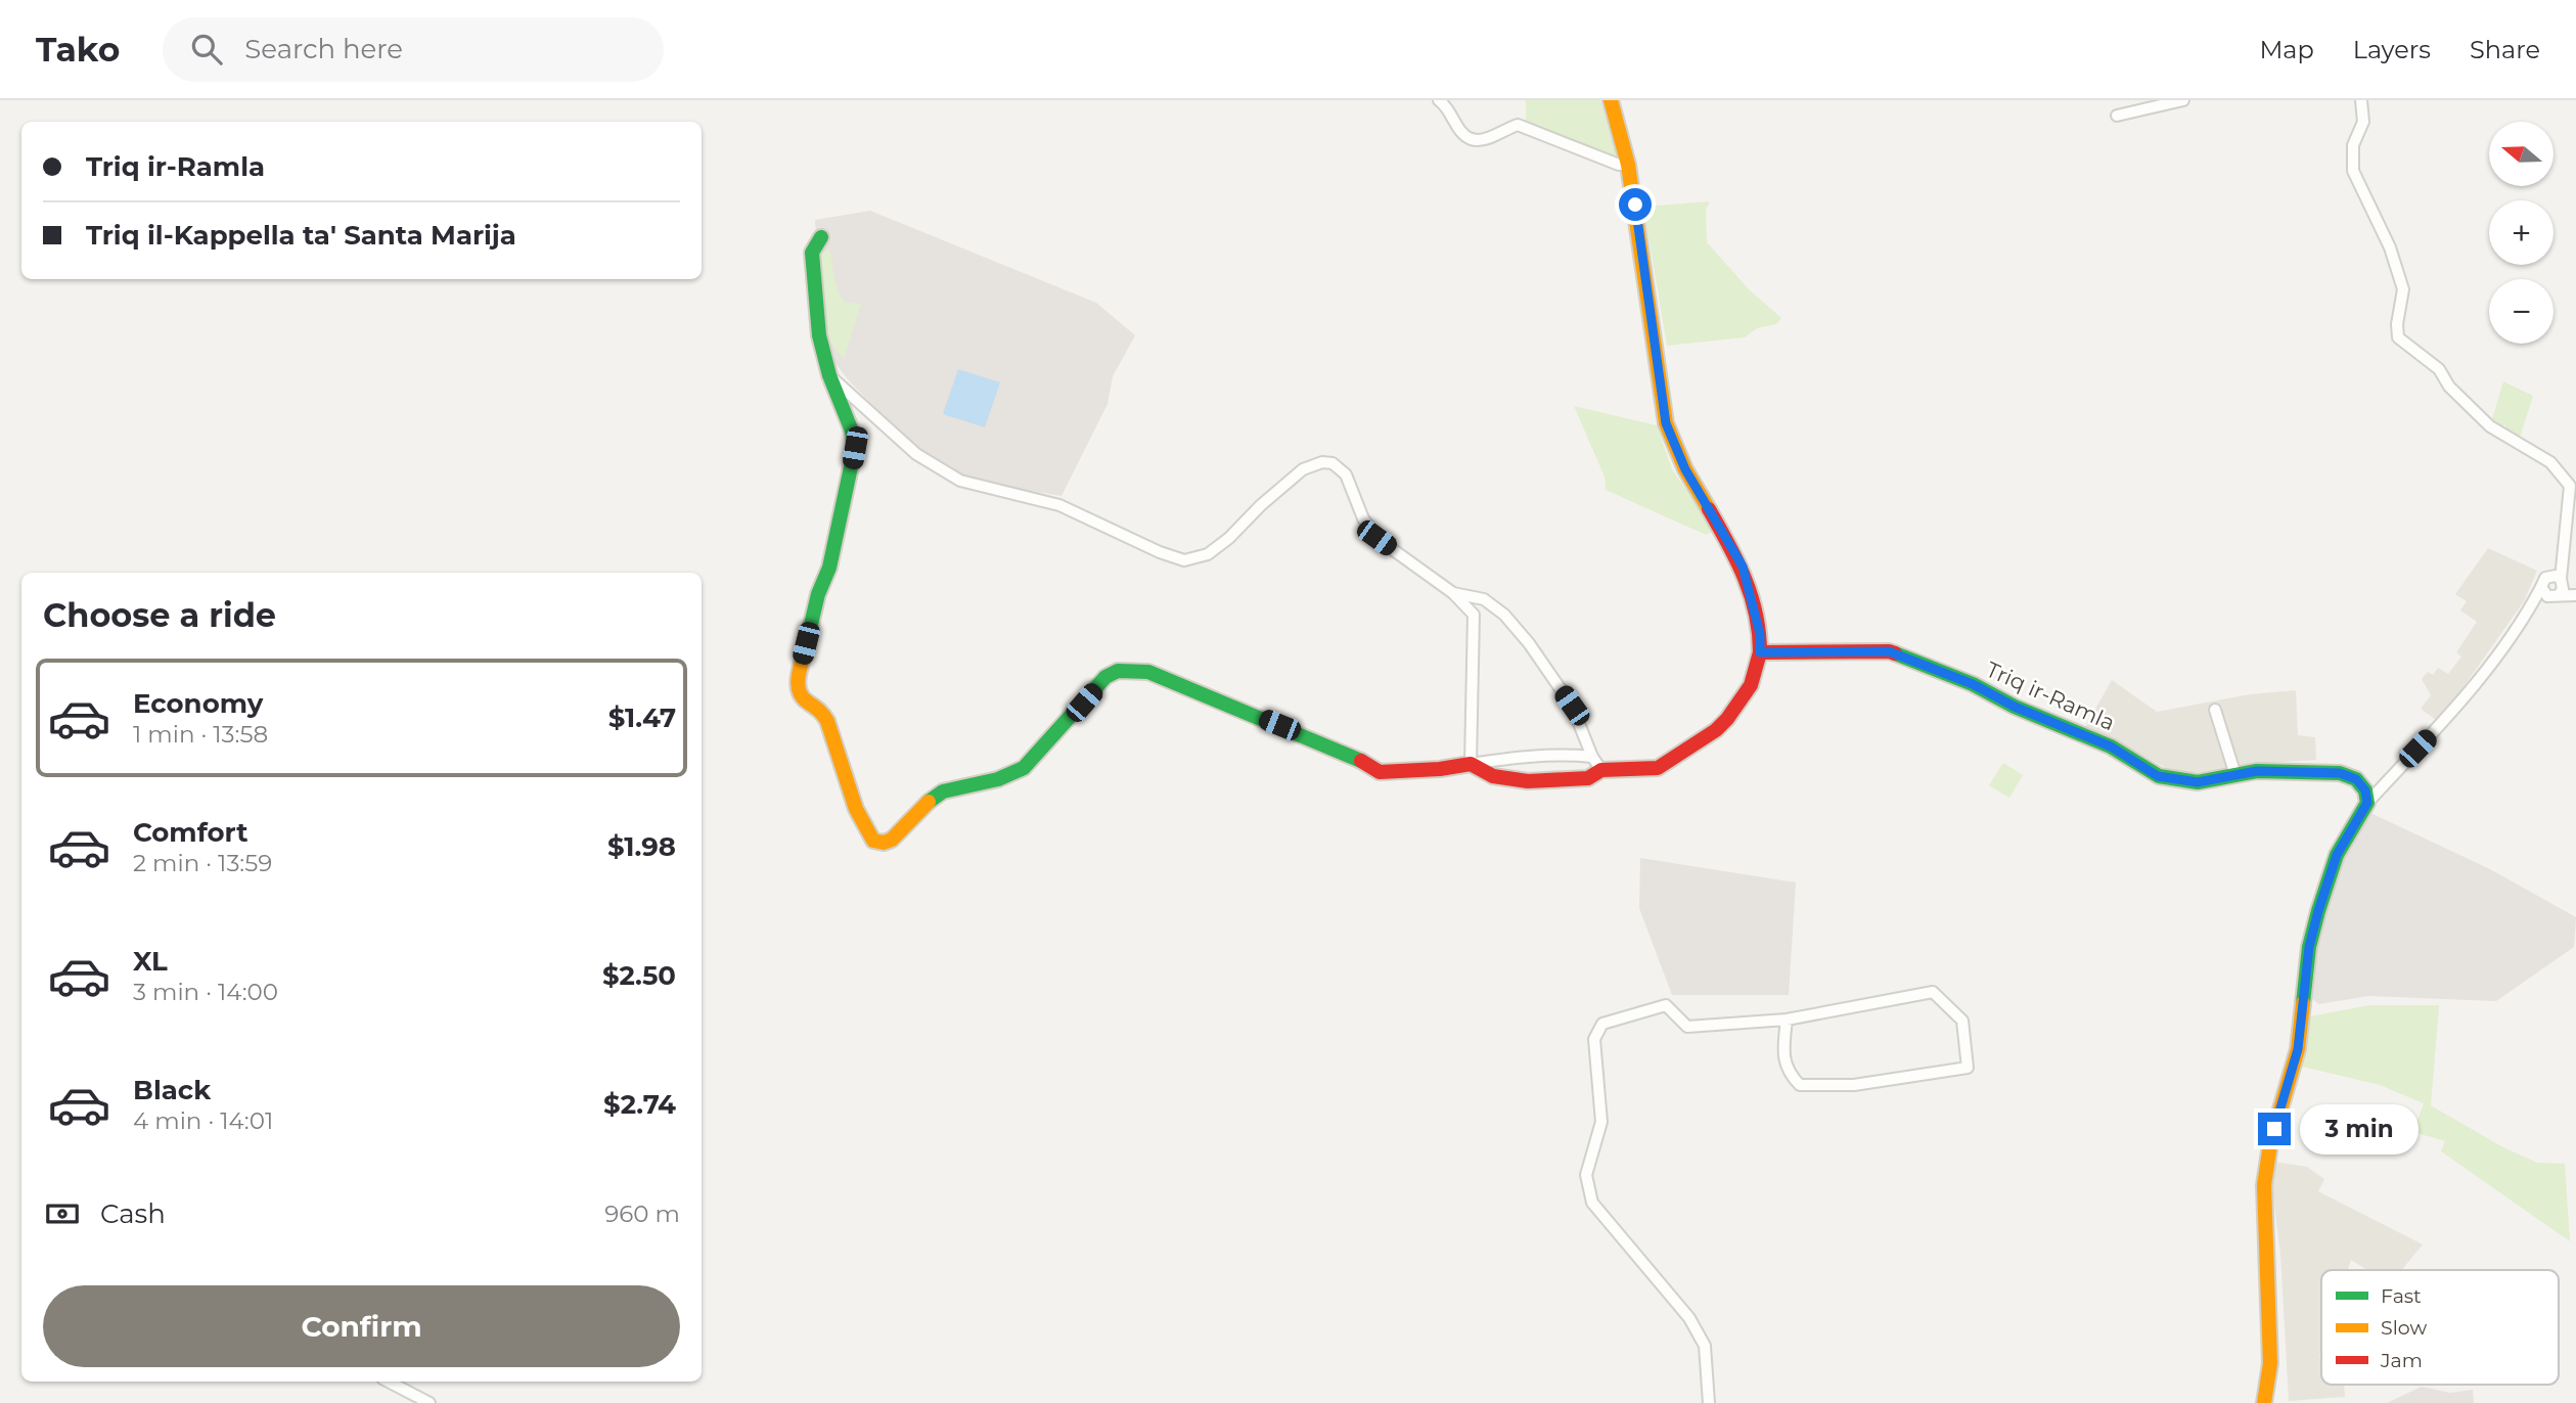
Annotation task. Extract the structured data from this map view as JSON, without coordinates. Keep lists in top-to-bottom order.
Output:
{
  "streets": {
    "main road": ["Triq ir-Ramla"]
  },
  "legend": ["Fast", "Slow", "Jam"],
  "north": "left",
  "page": {
    "header": "Tako",
    "search": "Search here",
    "nav": ["Map", "Layers", "Share"],
    "map_buttons": ["+", "−"],
    "banner": ["Triq ir-Ramla", "Triq il-Kappella ta' Santa Marija"],
    "heading": "Choose a ride",
    "list": [
      {
        "name": "Economy",
        "note": "1 min · 13:58",
        "value": "$1.47"
      },
      {
        "name": "Comfort",
        "note": "2 min · 13:59",
        "value": "$1.98"
      },
      {
        "name": "XL",
        "note": "3 min · 14:00",
        "value": "$2.50"
      },
      {
        "name": "Black",
        "note": "4 min · 14:01",
        "value": "$2.74"
      }
    ],
    "bubble": "3 min",
    "pay": ["Cash", "960 m"],
    "buttons": "Confirm"
  }
}
